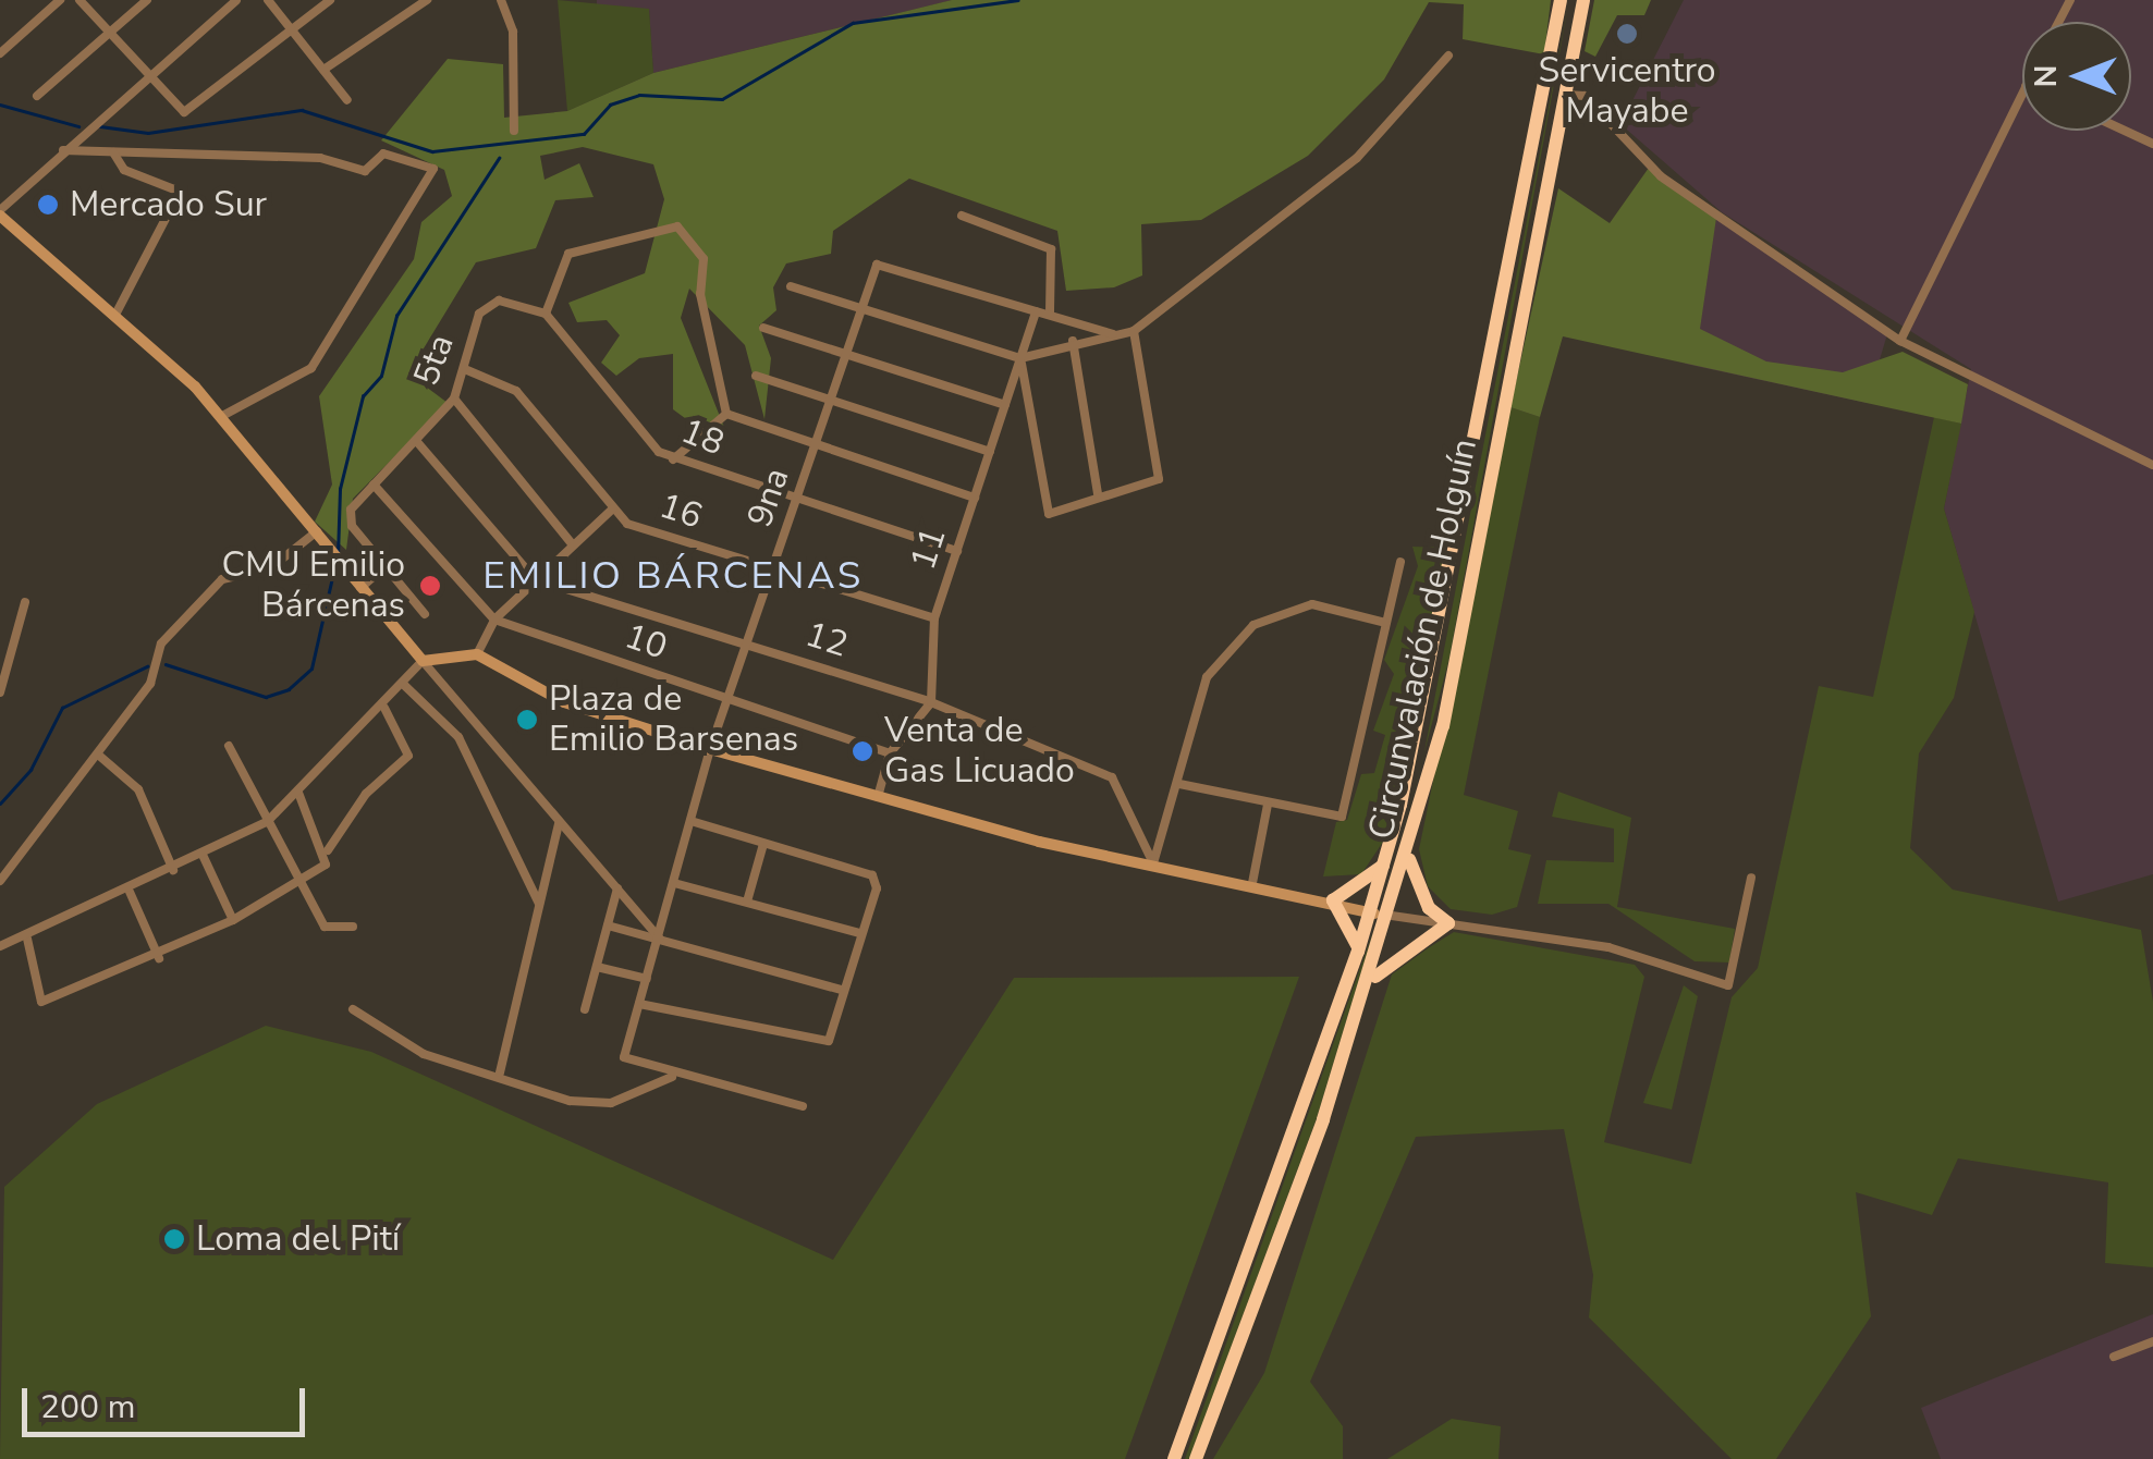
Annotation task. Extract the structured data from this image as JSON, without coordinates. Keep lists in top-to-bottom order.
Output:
{
  "streets": {
    "highway": ["Circunvalación de Holguín"],
    "street": [
      "5ta",
      "18",
      "9na",
      "16",
      "11",
      "12",
      "10"
    ]
  },
  "crossings": [
    ["5ta", "18"],
    ["5ta", "16"],
    ["5ta", "10"],
    ["18", "9na"],
    ["18", "11"],
    ["9na", "16"],
    ["9na", "11"],
    ["9na", "12"],
    ["9na", "10"],
    ["16", "11"],
    ["11", "12"]
  ],
  "districts": ["EMILIO BÁRCENAS"],
  "places": [
    "Servicentro Mayabe",
    "Mercado Sur",
    "CMU Emilio Bárcenas",
    "Plaza de Emilio Barsenas",
    "Venta de Gas Licuado",
    "Loma del Pití"
  ],
  "scale_bar": "200 m",
  "north": "left"
}
